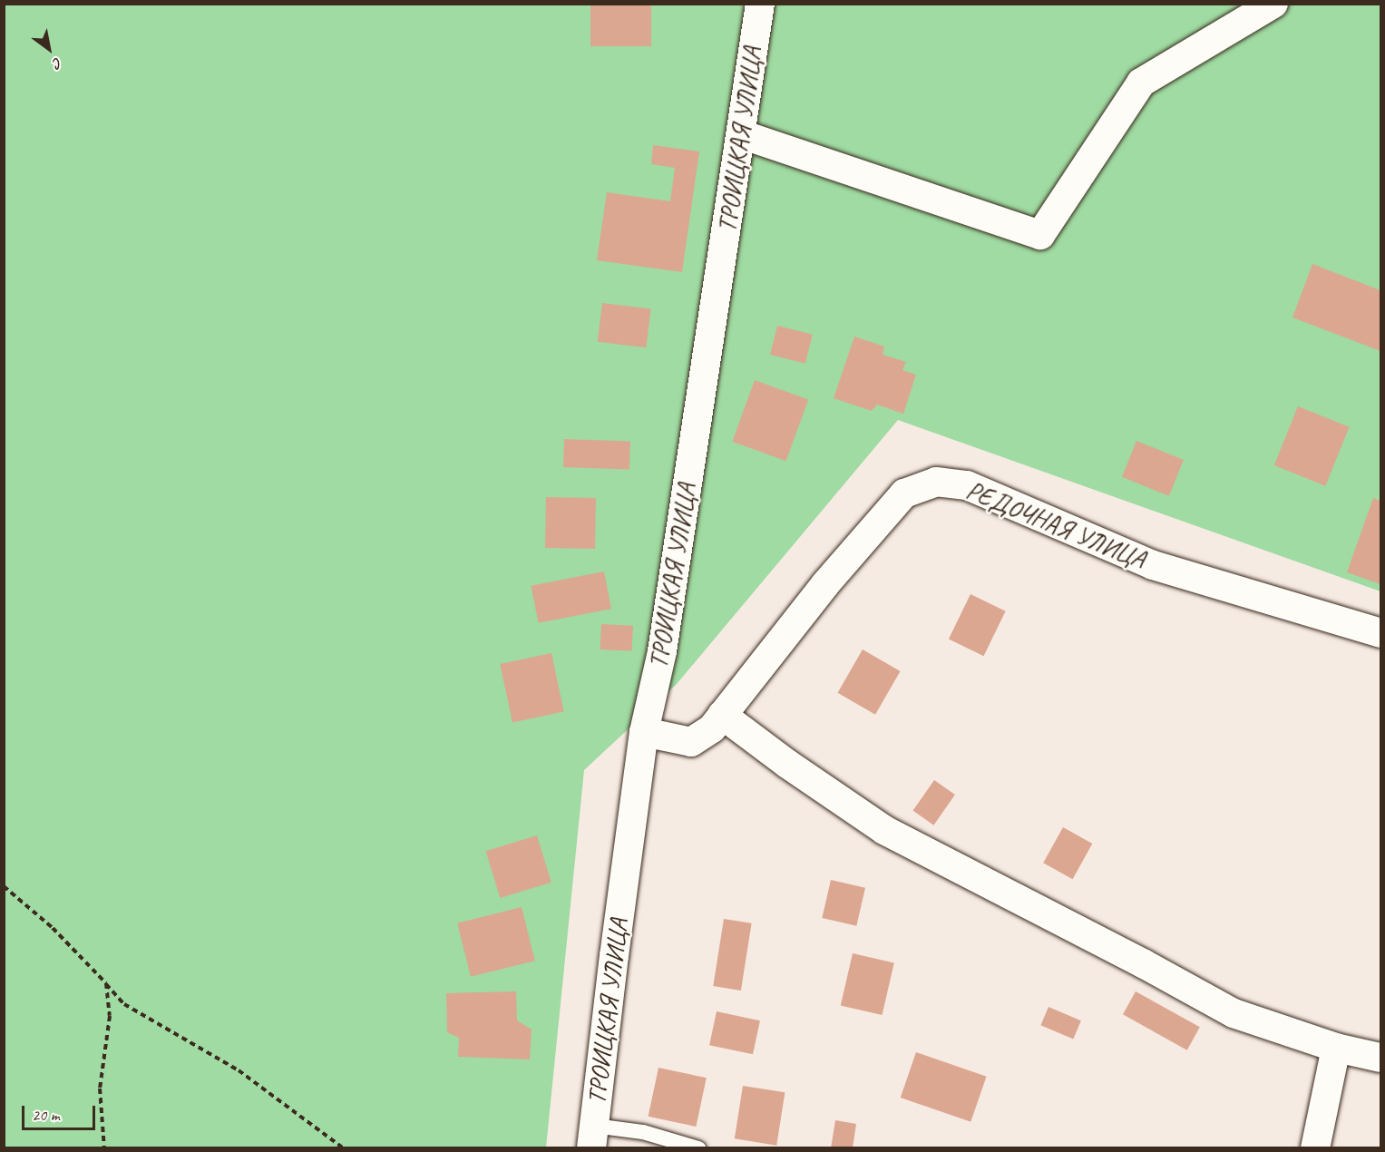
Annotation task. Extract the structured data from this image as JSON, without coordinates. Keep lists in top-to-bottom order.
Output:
{
  "streets": {
    "street": ["ТРОИЦКАЯ УЛИЦА", "РЕДОЧНАЯ УЛИЦА"]
  },
  "crossings": [
    ["ТРОИЦКАЯ УЛИЦА", "РЕДОЧНАЯ УЛИЦА"]
  ],
  "scale_bar": "20 m",
  "north": "bottom right"
}
